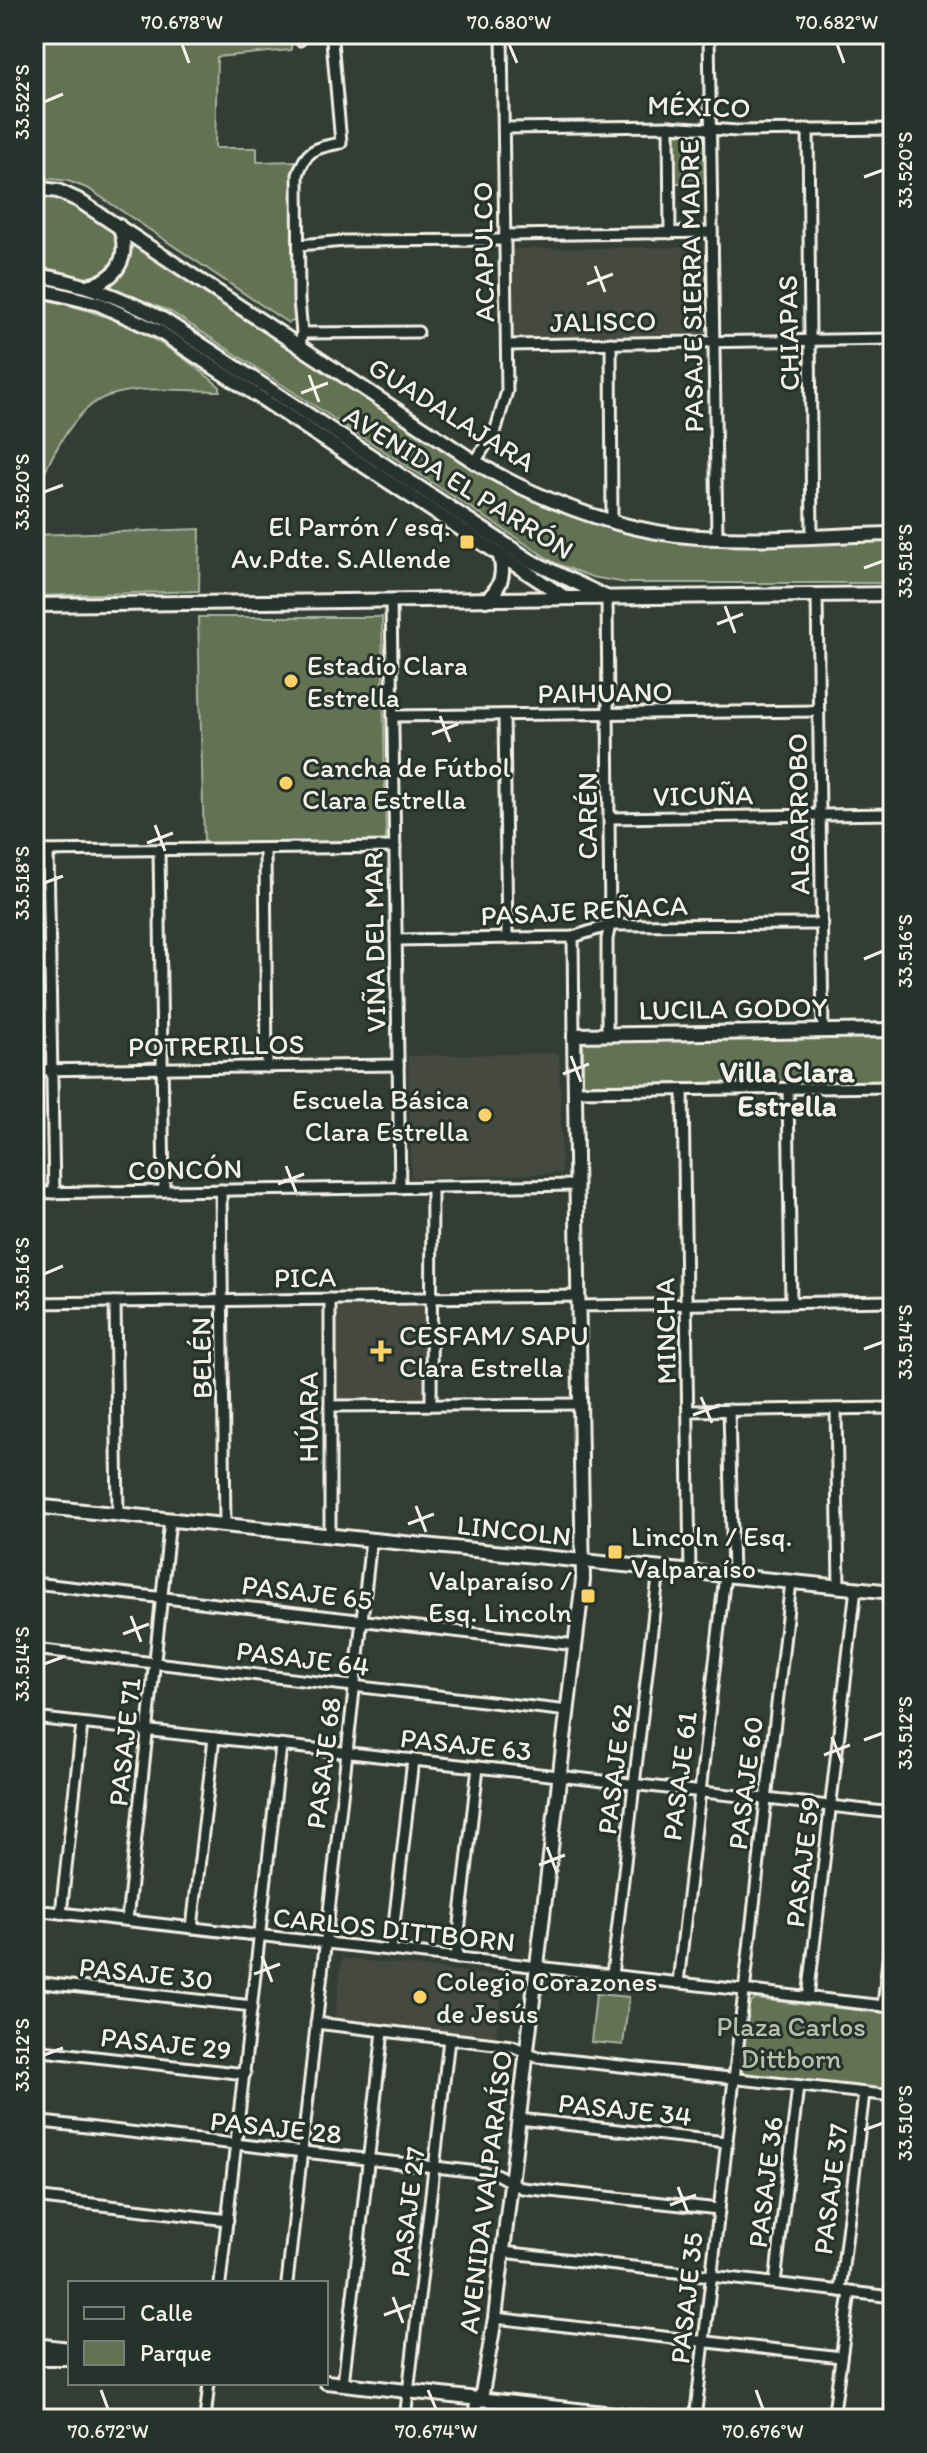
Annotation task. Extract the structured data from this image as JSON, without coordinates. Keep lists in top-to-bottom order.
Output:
{
  "streets": {
    "street": [
      "MÉXICO",
      "ACAPULCO",
      "PASAJE SIERRA MADRE",
      "JALISCO",
      "CHIAPAS",
      "GUADALAJARA",
      "AVENIDA EL PARRÓN",
      "PAIHUANO",
      "VICUÑA",
      "ALGARROBO",
      "CARÉN",
      "PASAJE REÑACA",
      "VIÑA DEL MAR",
      "LUCILA GODOY",
      "POTRERILLOS",
      "CONCÓN",
      "PICA",
      "MINCHA",
      "BELÉN",
      "HÚARA",
      "LINCOLN",
      "PASAJE 65",
      "PASAJE 64",
      "PASAJE 71",
      "PASAJE 63",
      "PASAJE 68",
      "PASAJE 62",
      "PASAJE 61",
      "PASAJE 60",
      "PASAJE 59",
      "CARLOS DITTBORN",
      "PASAJE 30",
      "PASAJE 29",
      "PASAJE 34",
      "PASAJE 28",
      "PASAJE 36",
      "PASAJE 37",
      "AVENIDA VALPARAÍSO",
      "PASAJE 27",
      "PASAJE 35"
    ]
  },
  "crossings": [
    ["MÉXICO", "ACAPULCO"],
    ["MÉXICO", "PASAJE SIERRA MADRE"],
    ["MÉXICO", "CHIAPAS"],
    ["ACAPULCO", "JALISCO"],
    ["ACAPULCO", "GUADALAJARA"],
    ["PASAJE SIERRA MADRE", "JALISCO"],
    ["PASAJE SIERRA MADRE", "GUADALAJARA"],
    ["JALISCO", "CHIAPAS"],
    ["CHIAPAS", "GUADALAJARA"],
    ["AVENIDA EL PARRÓN", "CARÉN"],
    ["PAIHUANO", "ALGARROBO"],
    ["PAIHUANO", "CARÉN"],
    ["PAIHUANO", "VIÑA DEL MAR"],
    ["VICUÑA", "ALGARROBO"],
    ["VICUÑA", "CARÉN"],
    ["ALGARROBO", "PASAJE REÑACA"],
    ["ALGARROBO", "LUCILA GODOY"],
    ["CARÉN", "PASAJE REÑACA"],
    ["CARÉN", "LUCILA GODOY"],
    ["PASAJE REÑACA", "VIÑA DEL MAR"],
    ["PASAJE REÑACA", "AVENIDA VALPARAÍSO"],
    ["VIÑA DEL MAR", "POTRERILLOS"],
    ["VIÑA DEL MAR", "CONCÓN"],
    ["LUCILA GODOY", "AVENIDA VALPARAÍSO"],
    ["CONCÓN", "BELÉN"],
    ["CONCÓN", "AVENIDA VALPARAÍSO"],
    ["PICA", "MINCHA"],
    ["PICA", "BELÉN"],
    ["PICA", "HÚARA"],
    ["PICA", "AVENIDA VALPARAÍSO"],
    ["MINCHA", "LINCOLN"],
    ["BELÉN", "LINCOLN"],
    ["HÚARA", "LINCOLN"],
    ["LINCOLN", "PASAJE 71"],
    ["LINCOLN", "PASAJE 68"],
    ["LINCOLN", "PASAJE 62"],
    ["LINCOLN", "PASAJE 61"],
    ["LINCOLN", "PASAJE 60"],
    ["LINCOLN", "PASAJE 59"],
    ["LINCOLN", "AVENIDA VALPARAÍSO"],
    ["PASAJE 65", "PASAJE 71"],
    ["PASAJE 65", "PASAJE 68"],
    ["PASAJE 65", "AVENIDA VALPARAÍSO"],
    ["PASAJE 64", "PASAJE 71"],
    ["PASAJE 64", "PASAJE 68"],
    ["PASAJE 64", "AVENIDA VALPARAÍSO"],
    ["PASAJE 71", "PASAJE 63"],
    ["PASAJE 71", "CARLOS DITTBORN"],
    ["PASAJE 63", "PASAJE 68"],
    ["PASAJE 63", "PASAJE 62"],
    ["PASAJE 63", "PASAJE 61"],
    ["PASAJE 63", "PASAJE 60"],
    ["PASAJE 63", "PASAJE 59"],
    ["PASAJE 63", "AVENIDA VALPARAÍSO"],
    ["PASAJE 68", "CARLOS DITTBORN"],
    ["PASAJE 68", "PASAJE 28"],
    ["PASAJE 62", "CARLOS DITTBORN"],
    ["PASAJE 61", "CARLOS DITTBORN"],
    ["PASAJE 60", "CARLOS DITTBORN"],
    ["PASAJE 60", "PASAJE 35"],
    ["PASAJE 59", "CARLOS DITTBORN"],
    ["CARLOS DITTBORN", "AVENIDA VALPARAÍSO"],
    ["CARLOS DITTBORN", "PASAJE 35"],
    ["PASAJE 34", "AVENIDA VALPARAÍSO"],
    ["PASAJE 34", "PASAJE 35"],
    ["PASAJE 28", "AVENIDA VALPARAÍSO"],
    ["PASAJE 28", "PASAJE 27"],
    ["PASAJE 28", "PASAJE 35"]
  ],
  "districts": ["Villa Clara Estrella"],
  "parks": ["Plaza Carlos Dittborn"],
  "places": {
    "transit": ["El Parrón / esq. Av.Pdte. S.Allende", "Lincoln / Esq. Valparaíso", "Valparaíso / Esq. Lincoln"],
    "other": [
      "Estadio Clara Estrella",
      "Cancha de Fútbol Clara Estrella",
      "Escuela Básica Clara Estrella",
      "Colegio Corazones de Jesús"
    ],
    "health": ["CESFAM/ SAPU Clara Estrella"]
  },
  "legend": ["Calle", "Parque"],
  "coordinates": [
    "70.678°W",
    "70.680°W",
    "70.682°W",
    "33.522°S",
    "33.520°S",
    "33.518°S",
    "33.516°S",
    "33.514°S",
    "33.512°S",
    "33.510°S",
    "70.672°W",
    "70.674°W",
    "70.676°W"
  ]
}
